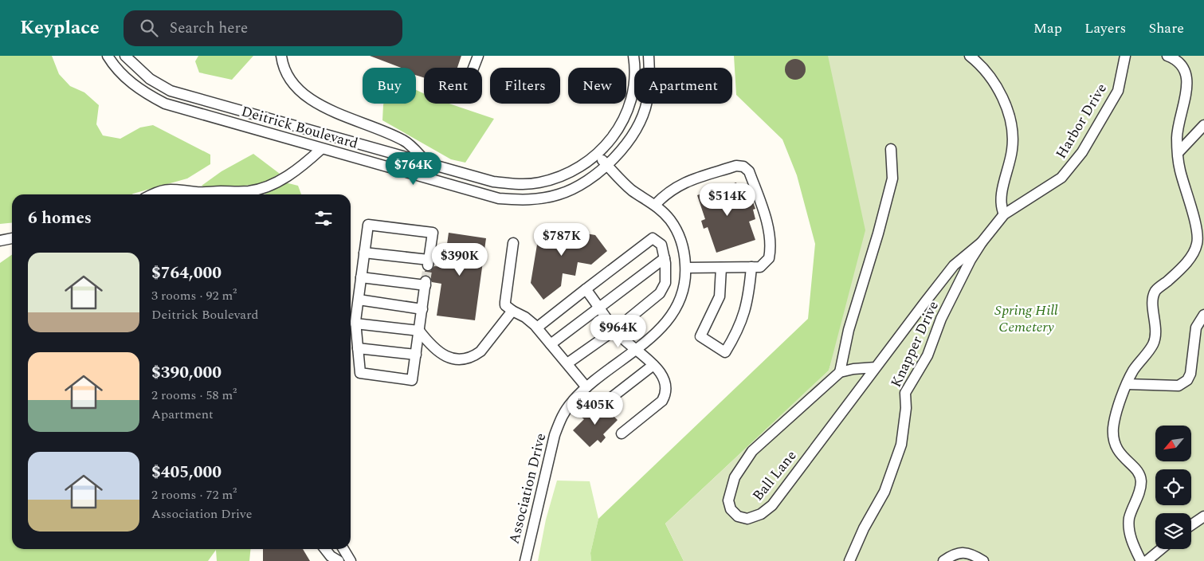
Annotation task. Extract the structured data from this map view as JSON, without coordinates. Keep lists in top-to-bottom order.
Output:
{
  "streets": {
    "street": [
      "Harbor Drive",
      "Deitrick Boulevard",
      "Knapper Drive",
      "Ball Lane",
      "Association Drive"
    ]
  },
  "crossings": [
    ["Harbor Drive", "Knapper Drive"],
    ["Deitrick Boulevard", "Association Drive"],
    ["Knapper Drive", "Ball Lane"]
  ],
  "parks": ["Spring Hill Cemetery"],
  "north": "bottom left",
  "page": {
    "header": "Keyplace",
    "search": "Search here",
    "nav": ["Map", "Layers", "Share"],
    "chip": [
      "Buy",
      "Rent",
      "Filters",
      "New",
      "Apartment"
    ],
    "price": [
      "$764K",
      "$514K",
      "$787K",
      "$390K",
      "$964K",
      "$405K"
    ],
    "heading": "6 homes",
    "list": [
      {
        "name": "$764,000",
        "note": "3 rooms · 92 m² · Deitrick Boulevard"
      },
      {
        "name": "$390,000",
        "note": "2 rooms · 58 m² · Apartment"
      },
      {
        "name": "$405,000",
        "note": "2 rooms · 72 m² · Association Drive"
      }
    ]
  }
}
